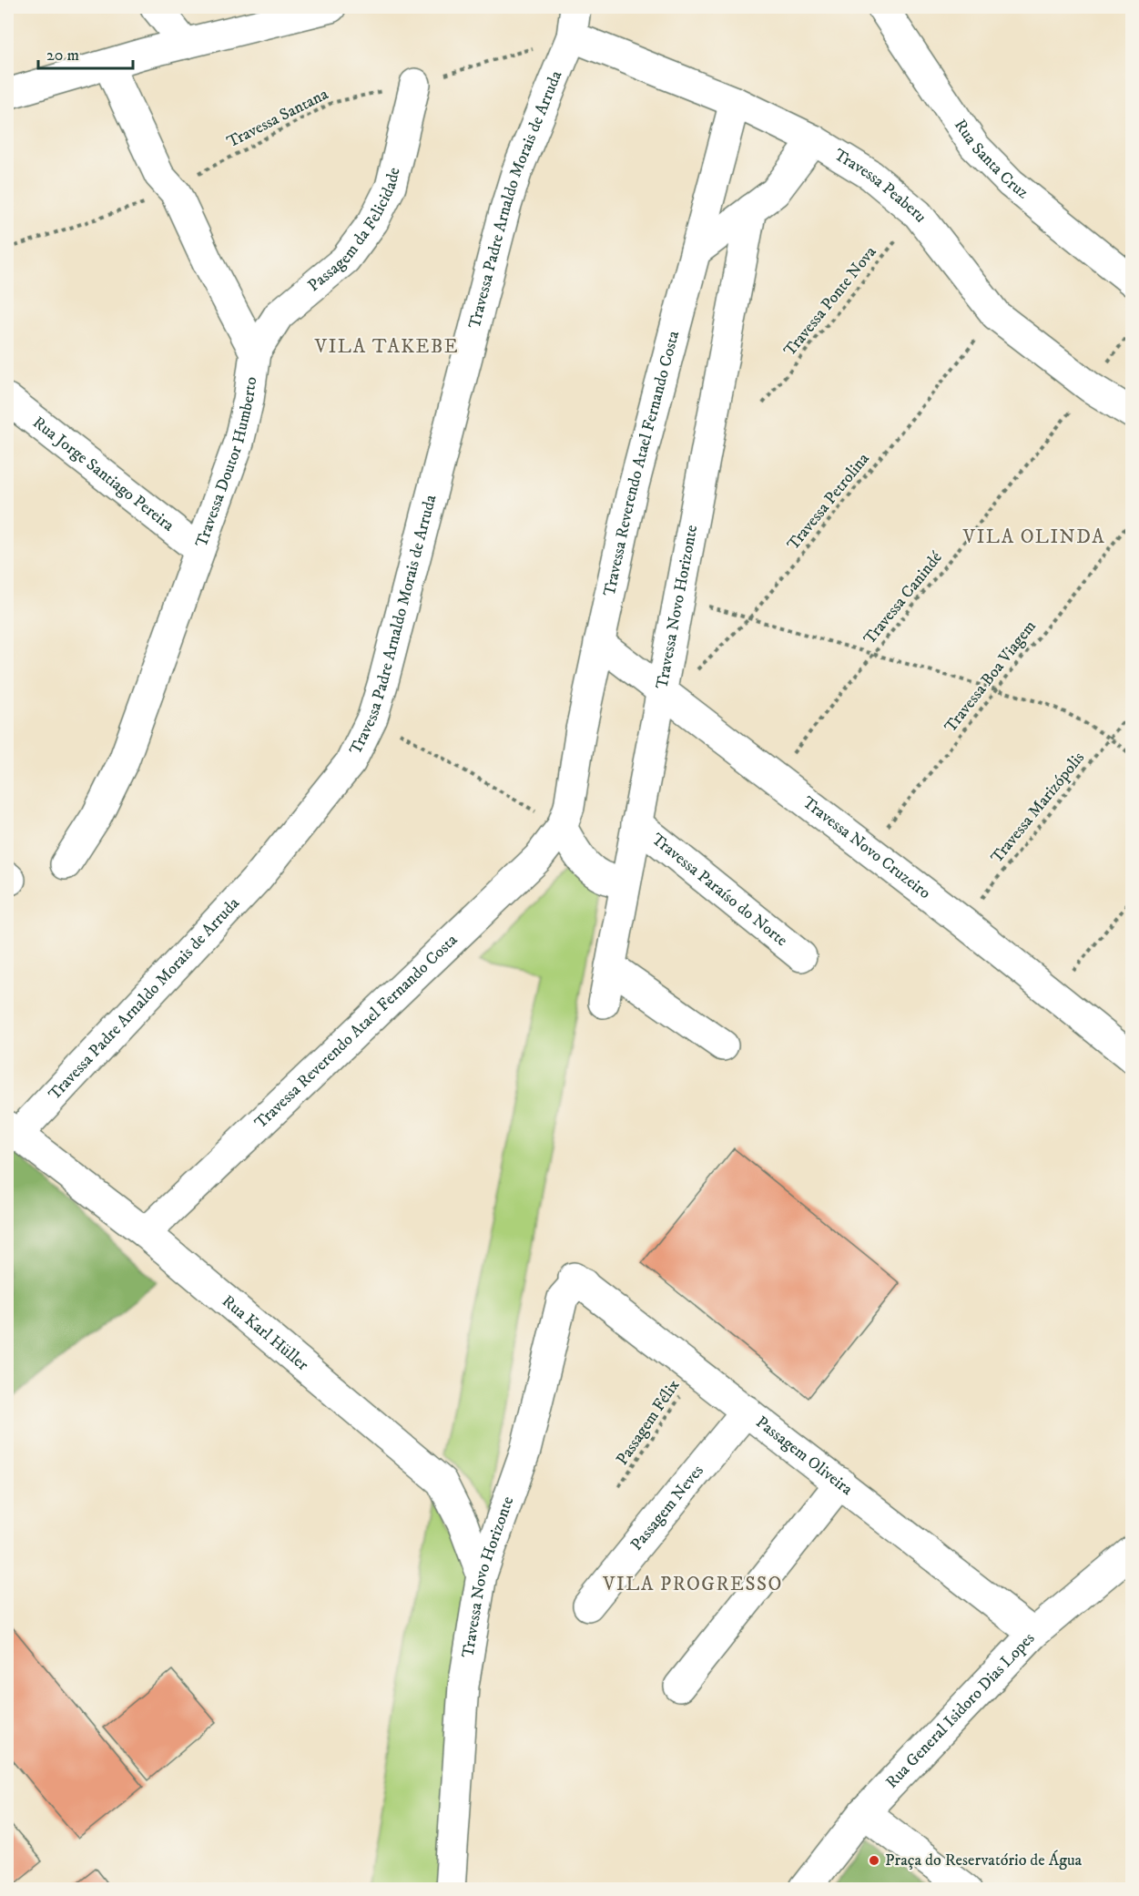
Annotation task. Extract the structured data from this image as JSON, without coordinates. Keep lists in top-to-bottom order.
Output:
{
  "streets": {
    "street": [
      "Rua Santa Cruz",
      "Travessa Peaberu",
      "Travessa Padre Arnaldo Morais de Arruda",
      "Passagem da Felicidade",
      "Travessa Doutor Humberto",
      "Travessa Reverendo Atael Fernando Costa",
      "Rua Jorge Santiago Pereira",
      "Travessa Novo Horizonte",
      "Travessa Novo Cruzeiro",
      "Travessa Paraíso do Norte",
      "Rua Karl Hüller",
      "Passagem Oliveira",
      "Passagem Neves",
      "Rua General Isidoro Dias Lopes"
    ],
    "path": [
      "Travessa Santana",
      "Travessa Ponte Nova",
      "Travessa Petrolina",
      "Travessa Canindé",
      "Travessa Boa Viagem",
      "Travessa Marizópolis",
      "Passagem Félix"
    ]
  },
  "crossings": [
    ["Travessa Santana", "Travessa Peaberu"],
    ["Travessa Santana", "Travessa Padre Arnaldo Morais de Arruda"],
    ["Travessa Santana", "Passagem da Felicidade"],
    ["Travessa Santana", "Travessa Doutor Humberto"],
    ["Travessa Peaberu", "Travessa Padre Arnaldo Morais de Arruda"],
    ["Travessa Peaberu", "Travessa Ponte Nova"],
    ["Travessa Peaberu", "Travessa Reverendo Atael Fernando Costa"],
    ["Travessa Peaberu", "Travessa Petrolina"],
    ["Travessa Peaberu", "Travessa Canindé"],
    ["Travessa Padre Arnaldo Morais de Arruda", "Rua Karl Hüller"],
    ["Passagem da Felicidade", "Travessa Doutor Humberto"],
    ["Travessa Doutor Humberto", "Rua Jorge Santiago Pereira"],
    ["Travessa Reverendo Atael Fernando Costa", "Travessa Novo Cruzeiro"],
    ["Travessa Reverendo Atael Fernando Costa", "Rua Karl Hüller"],
    ["Travessa Petrolina", "Travessa Novo Horizonte"],
    ["Travessa Petrolina", "Travessa Novo Cruzeiro"],
    ["Travessa Canindé", "Travessa Novo Cruzeiro"],
    ["Travessa Novo Horizonte", "Travessa Novo Cruzeiro"],
    ["Travessa Novo Horizonte", "Travessa Paraíso do Norte"],
    ["Travessa Novo Horizonte", "Rua Karl Hüller"],
    ["Travessa Novo Horizonte", "Passagem Oliveira"],
    ["Travessa Boa Viagem", "Travessa Novo Cruzeiro"],
    ["Travessa Marizópolis", "Travessa Novo Cruzeiro"],
    ["Passagem Félix", "Passagem Oliveira"],
    ["Passagem Oliveira", "Passagem Neves"],
    ["Passagem Oliveira", "Rua General Isidoro Dias Lopes"]
  ],
  "districts": ["VILA TAKEBE", "VILA OLINDA", "VILA PROGRESSO"],
  "places": ["Praça do Reservatório de Água"],
  "scale_bar": "20 m"
}
